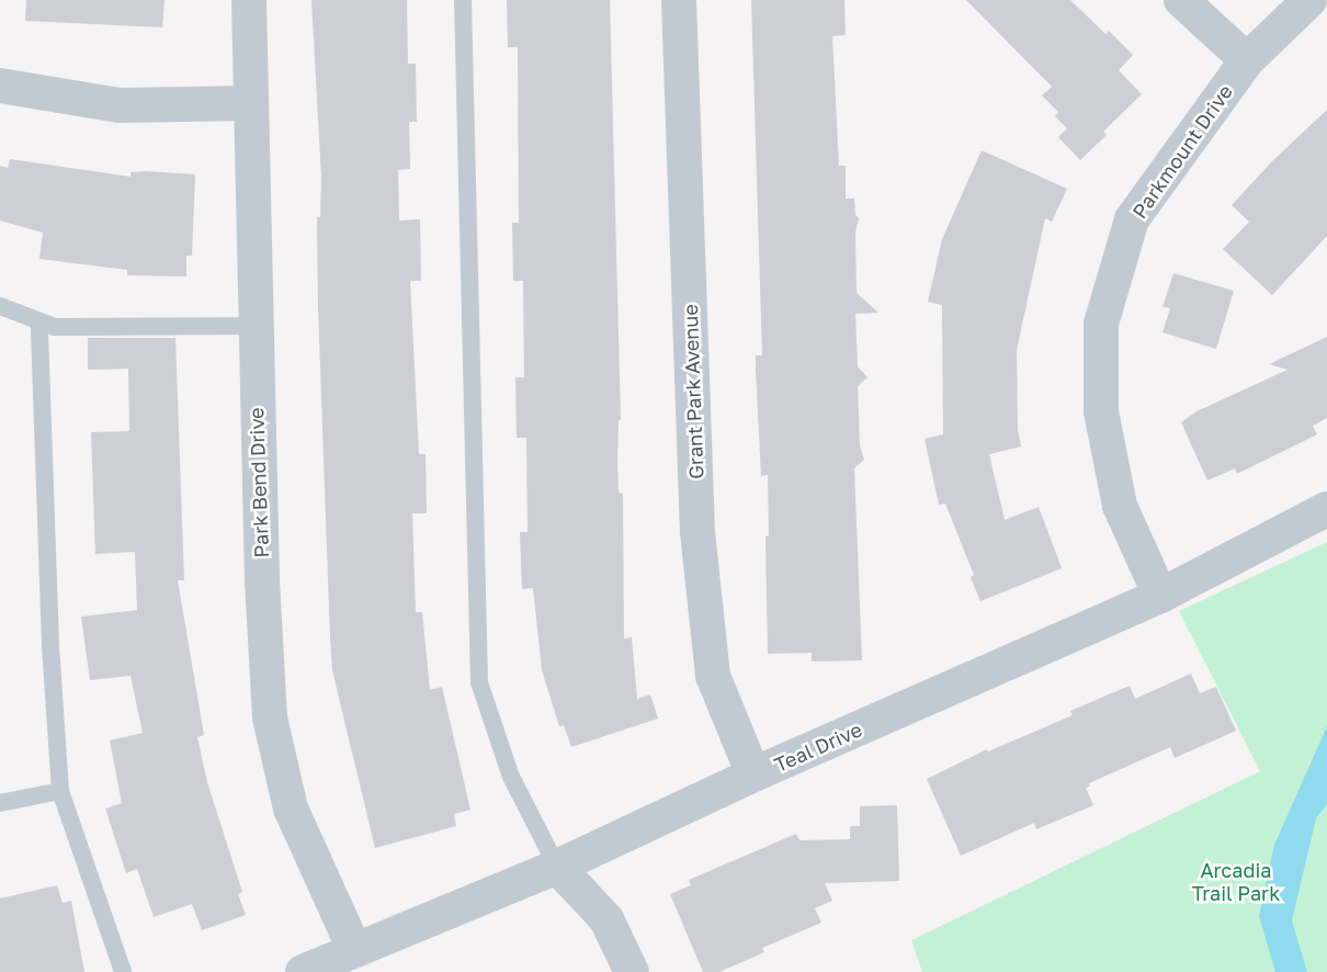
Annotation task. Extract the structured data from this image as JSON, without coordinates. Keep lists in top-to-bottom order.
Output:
{
  "streets": {
    "street": [
      "Parkmount Drive",
      "Grant Park Avenue",
      "Park Bend Drive",
      "Teal Drive"
    ]
  },
  "crossings": [
    ["Parkmount Drive", "Teal Drive"],
    ["Grant Park Avenue", "Teal Drive"],
    ["Park Bend Drive", "Teal Drive"]
  ],
  "parks": ["Arcadia Trail Park"]
}
